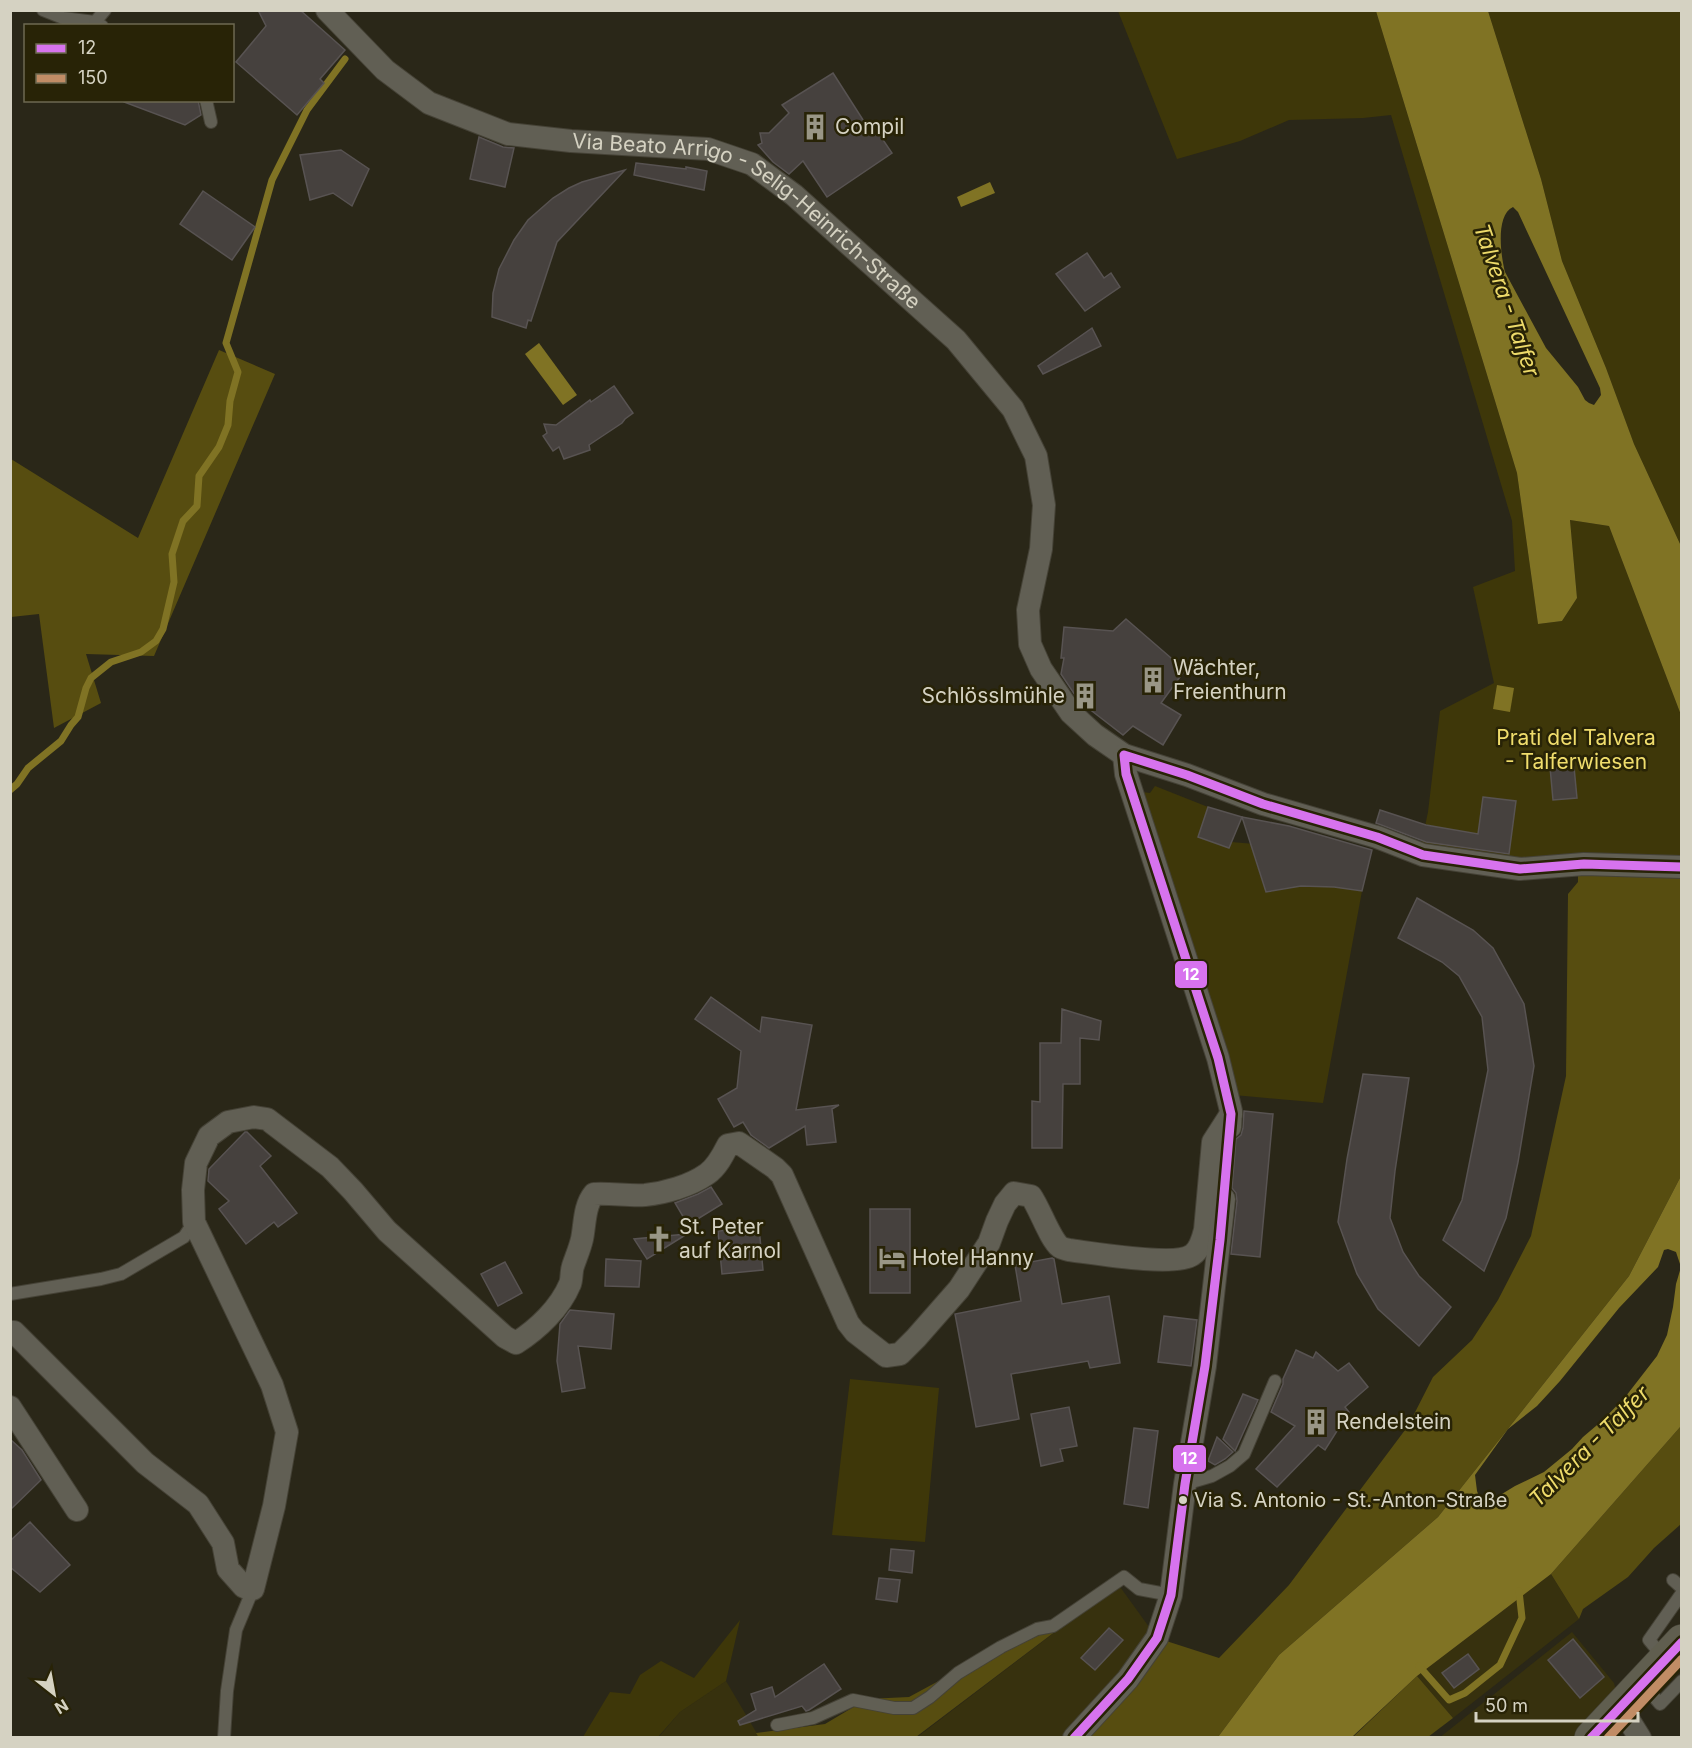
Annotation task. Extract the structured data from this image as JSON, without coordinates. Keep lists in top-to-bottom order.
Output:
{
  "streets": {
    "street": ["Via Beato Arrigo - Selig-Heinrich-Straße"]
  },
  "water": ["Talvera - Talfer"],
  "parks": ["Prati del Talvera - Talferwiesen"],
  "places": {
    "building": [
      "Compil",
      "Wächter, Freienthurn",
      "Schlösslmühle",
      "Rendelstein"
    ],
    "church": ["St. Peter auf Karnol"],
    "hotel": ["Hotel Hanny"],
    "other": ["Via S. Antonio - St.-Anton-Straße"]
  },
  "lines": ["transit line 12", "transit line 150"],
  "legend": ["12", "150"],
  "scale_bar": "50 m",
  "north": "bottom right"
}
